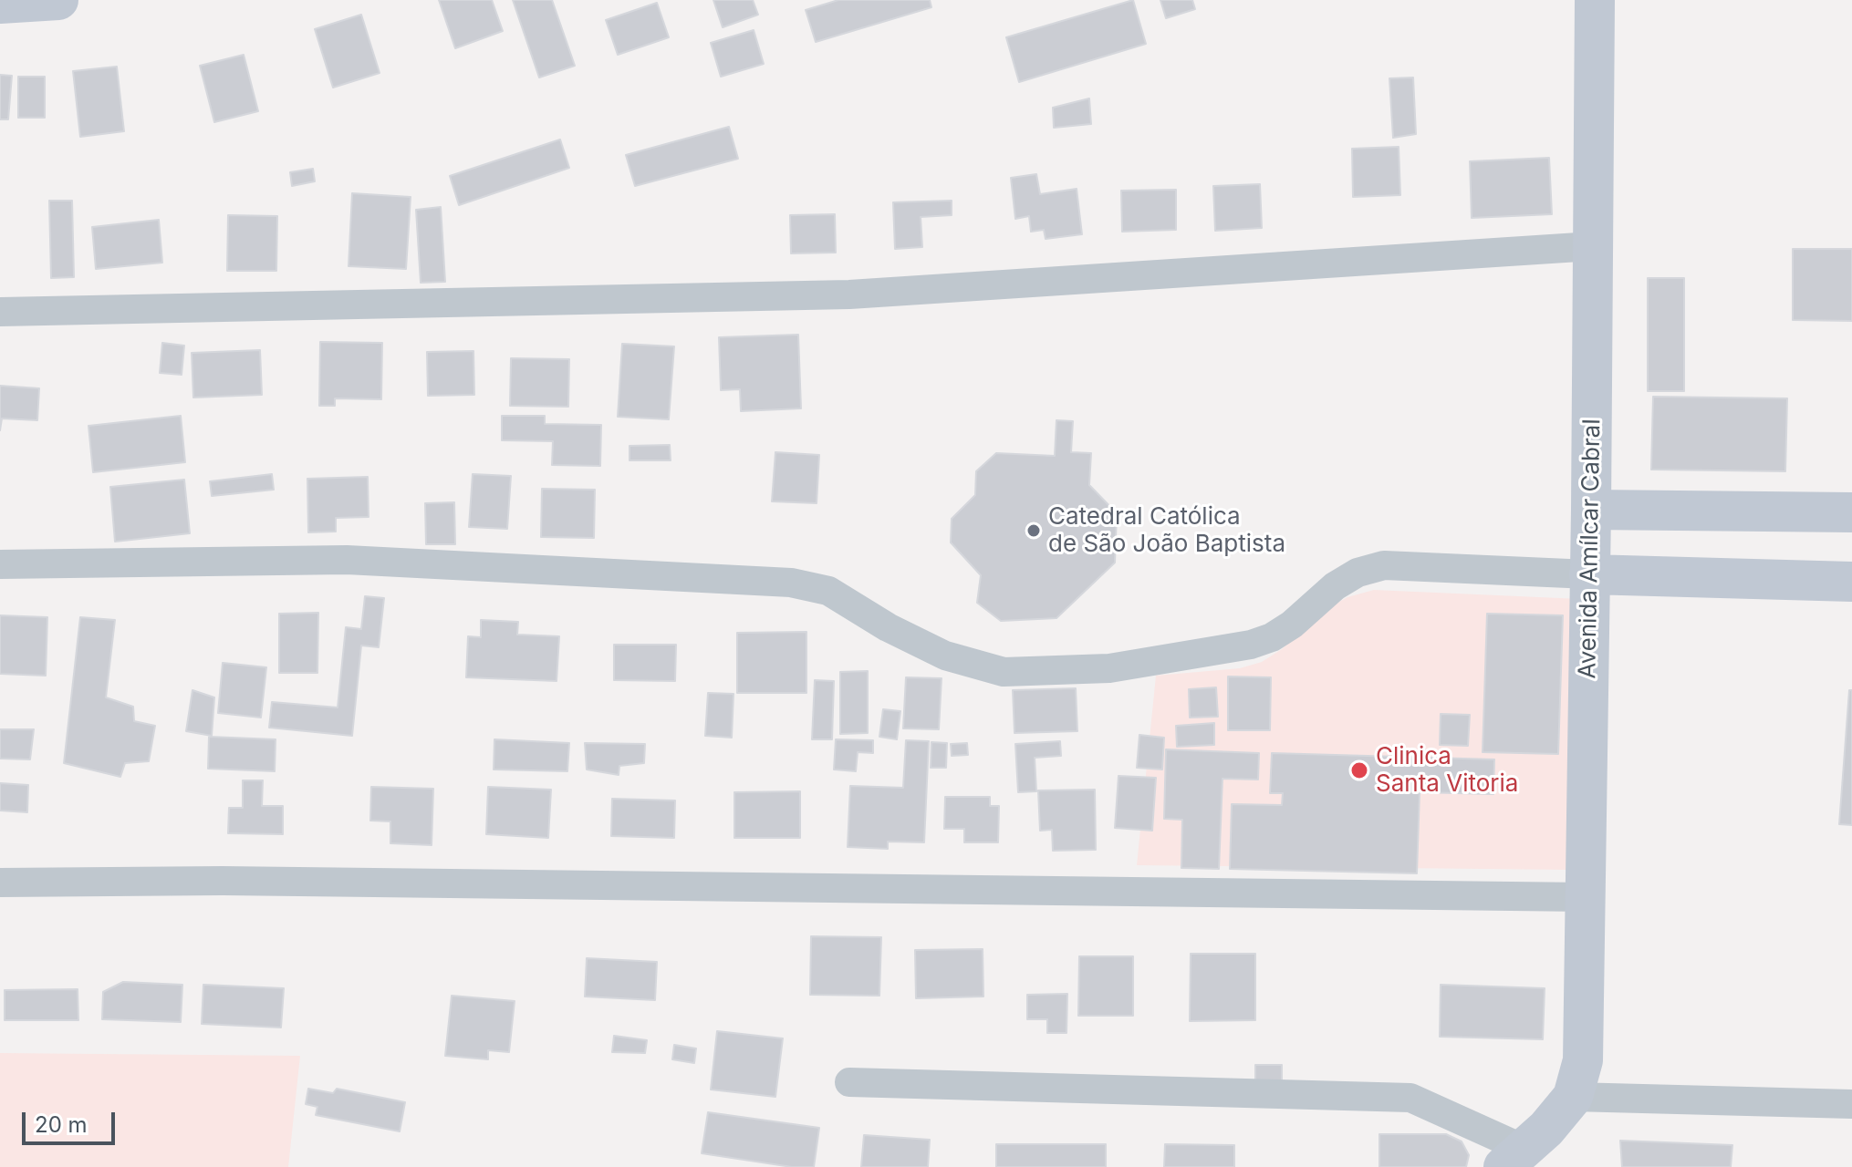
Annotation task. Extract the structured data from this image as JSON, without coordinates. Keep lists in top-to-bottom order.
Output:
{
  "streets": {
    "street": ["Avenida Amílcar Cabral"]
  },
  "places": ["Catedral Católica de São João Baptista", "Clinica Santa Vitoria"],
  "scale_bar": "20 m"
}
